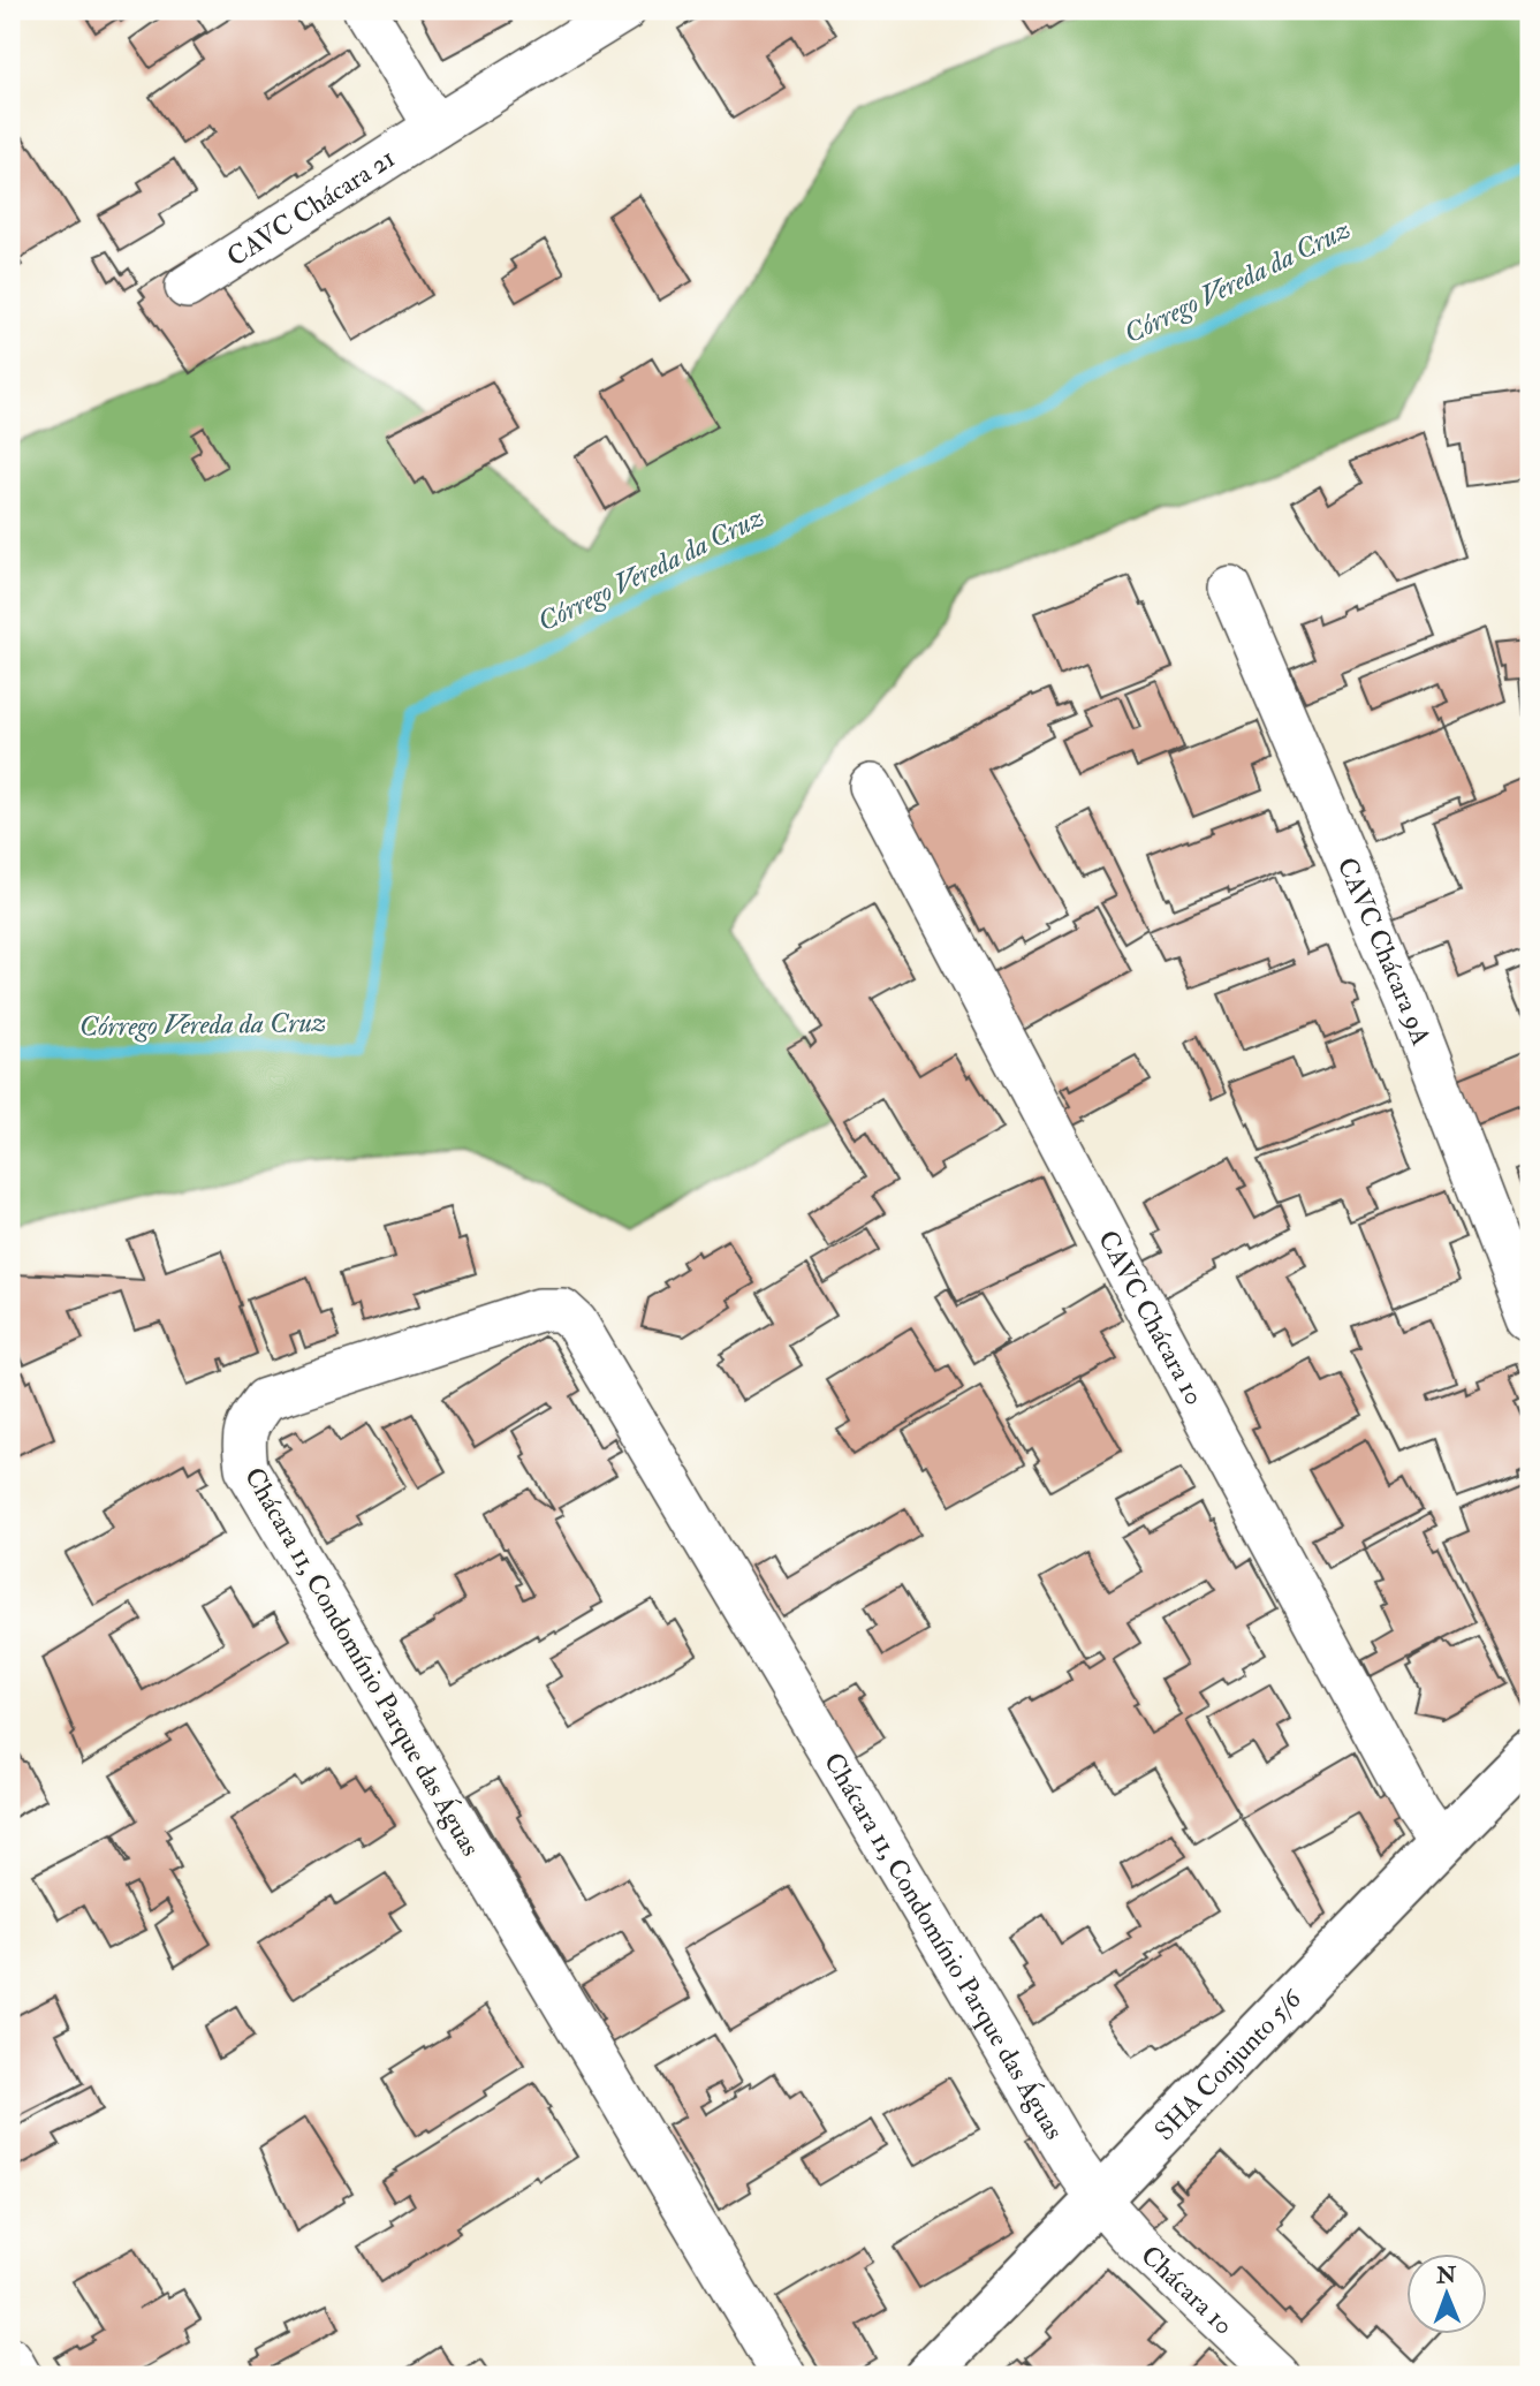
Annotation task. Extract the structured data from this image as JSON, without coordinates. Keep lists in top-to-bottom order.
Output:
{
  "streets": {
    "street": [
      "CAVC Chácara 21",
      "CAVC Chácara 9A",
      "CAVC Chácara 10",
      "Chácara 11, Condomínio Parque das Águas",
      "SHA Conjunto 5/6",
      "Chácara 10"
    ]
  },
  "crossings": [
    ["CAVC Chácara 10", "SHA Conjunto 5/6"],
    ["Chácara 11, Condomínio Parque das Águas", "SHA Conjunto 5/6"],
    ["Chácara 11, Condomínio Parque das Águas", "Chácara 10"],
    ["SHA Conjunto 5/6", "Chácara 10"]
  ],
  "water": ["Córrego Vereda da Cruz"],
  "north": "top"
}
